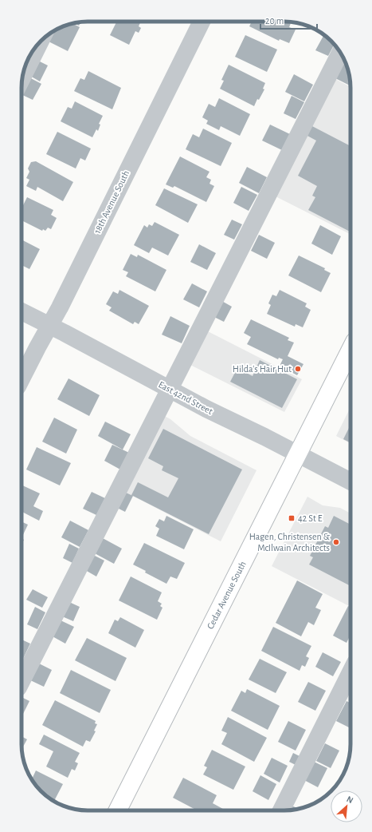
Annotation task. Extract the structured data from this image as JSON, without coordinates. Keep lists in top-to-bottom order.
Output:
{
  "streets": {
    "main road": ["Cedar Avenue South"],
    "street": ["18th Avenue South", "East 42nd Street"]
  },
  "crossings": [
    ["18th Avenue South", "East 42nd Street"],
    ["East 42nd Street", "Cedar Avenue South"]
  ],
  "places": {
    "other": ["Hilda's Hair Hut", "Hagen, Christensen & McIlwain Architects"],
    "transit": ["42 St E"]
  },
  "scale_bar": "20 m",
  "north": "top right"
}
